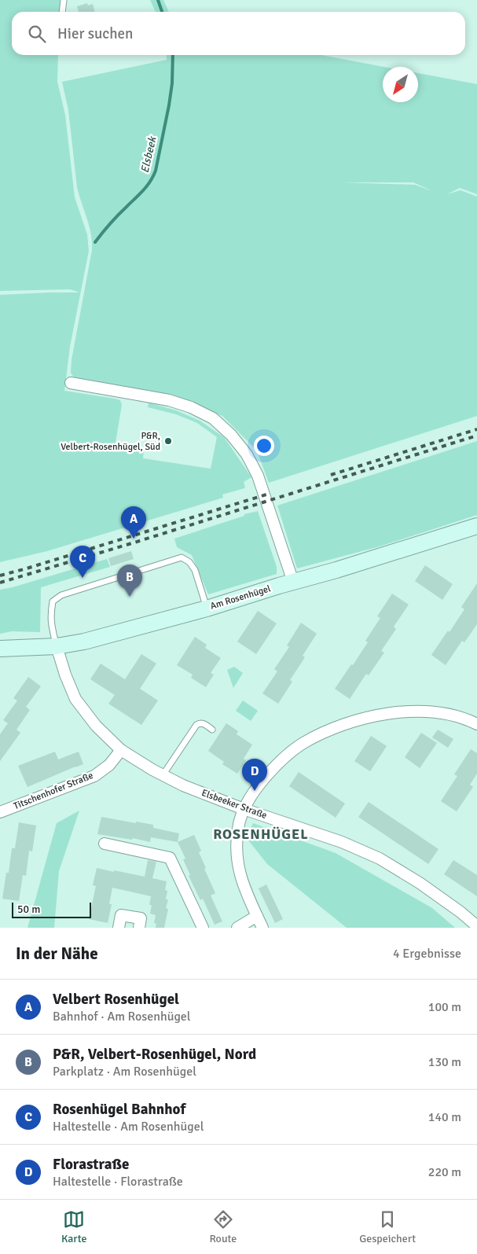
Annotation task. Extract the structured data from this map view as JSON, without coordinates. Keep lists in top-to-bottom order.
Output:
{
  "streets": {
    "street": ["Am Rosenhügel", "Titschenhofer Straße", "Elsbeeker Straße"]
  },
  "crossings": [
    ["Am Rosenhügel", "Elsbeeker Straße"],
    ["Titschenhofer Straße", "Elsbeeker Straße"]
  ],
  "districts": ["ROSENHÜGEL"],
  "water": ["Elsbeek"],
  "places": ["P&R, Velbert-Rosenhügel, Süd"],
  "scale_bar": "50 m",
  "north": "bottom left",
  "page": {
    "search": "Hier suchen",
    "pins": [
      "A",
      "C",
      "B",
      "D"
    ],
    "scale": "50 m",
    "heading": ["In der Nähe", "4 Ergebnisse"],
    "list": [
      {
        "mark": "A",
        "name": "Velbert Rosenhügel",
        "note": "Bahnhof · Am Rosenhügel",
        "value": "100 m"
      },
      {
        "mark": "B",
        "name": "P&R, Velbert-Rosenhügel, Nord",
        "note": "Parkplatz · Am Rosenhügel",
        "value": "130 m"
      },
      {
        "mark": "C",
        "name": "Rosenhügel Bahnhof",
        "note": "Haltestelle · Am Rosenhügel",
        "value": "140 m"
      },
      {
        "mark": "D",
        "name": "Florastraße",
        "note": "Haltestelle · Florastraße",
        "value": "220 m"
      }
    ],
    "nav": ["Karte", "Route", "Gespeichert"]
  }
}
